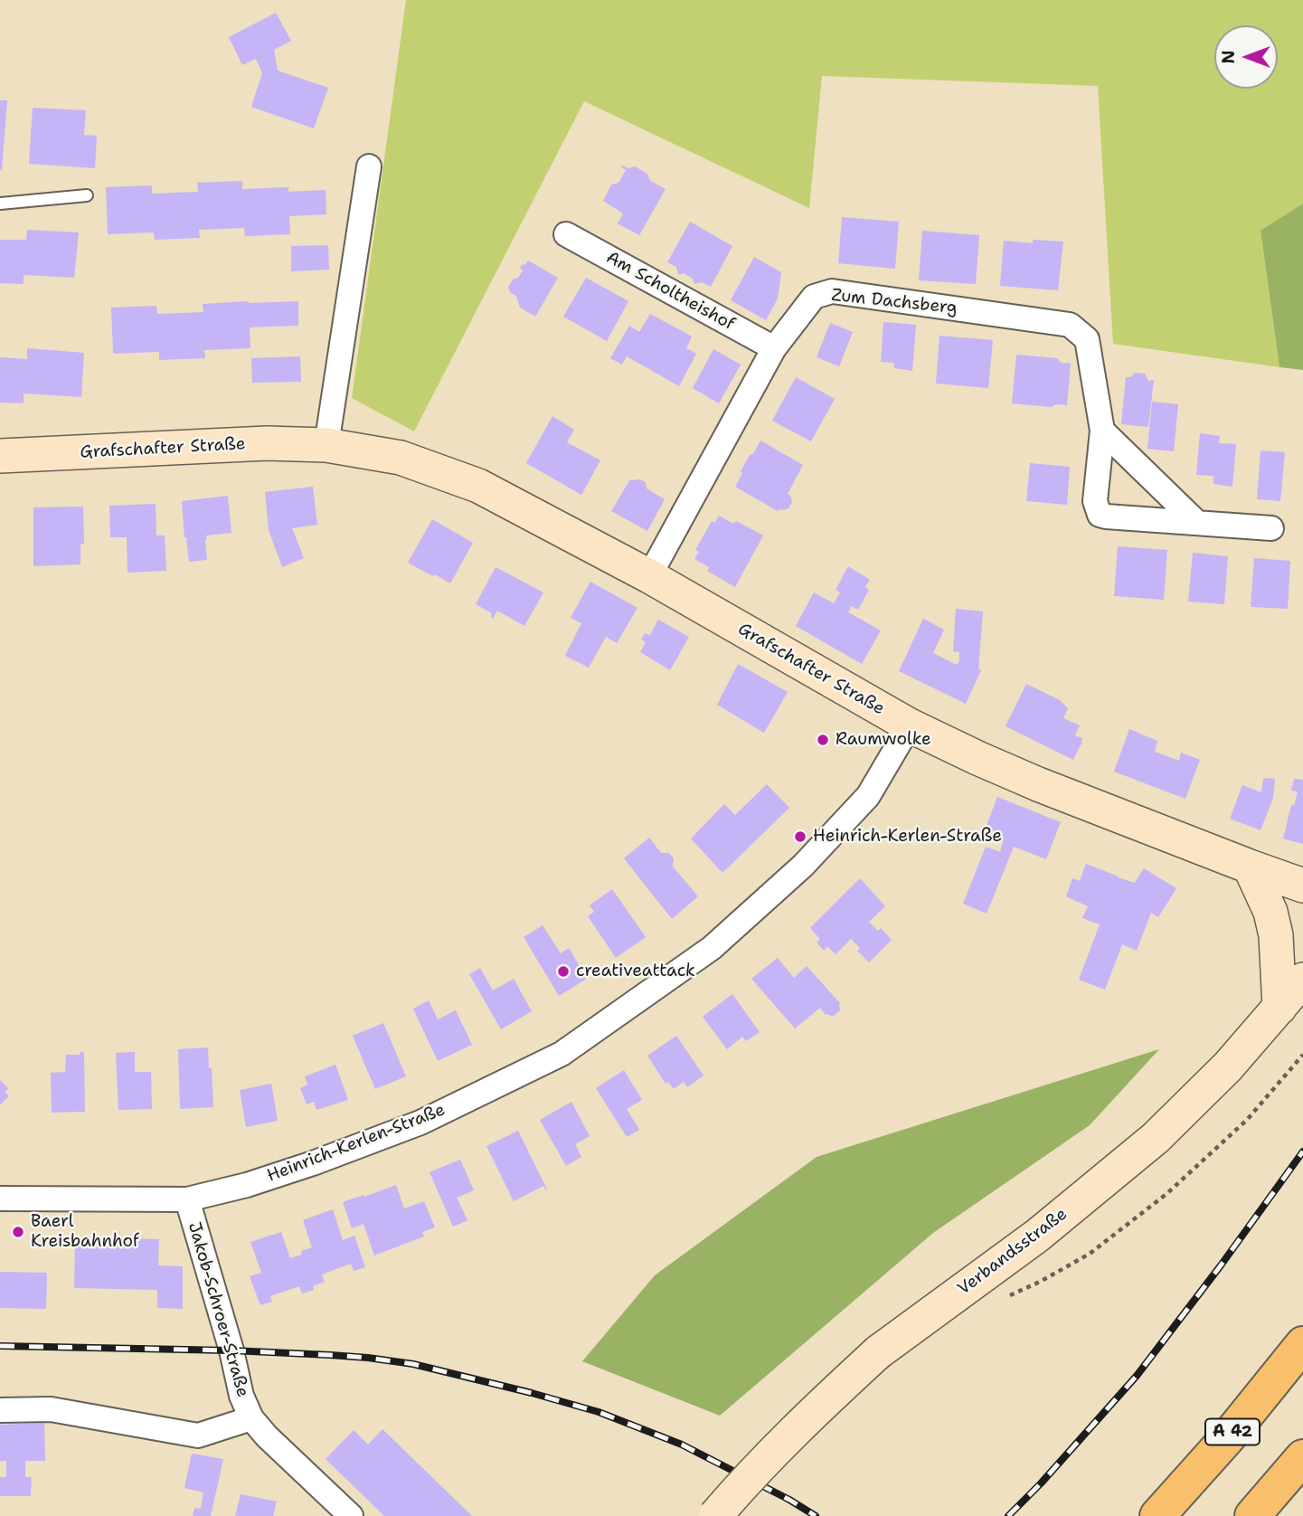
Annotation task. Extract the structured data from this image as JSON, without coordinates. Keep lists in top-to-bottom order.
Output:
{
  "streets": {
    "highway": ["A 42"],
    "main road": ["Grafschafter Straße", "Verbandsstraße"],
    "street": [
      "Am Scholtheishof",
      "Zum Dachsberg",
      "Heinrich-Kerlen-Straße",
      "Jakob-Schroer-Straße"
    ]
  },
  "crossings": [
    ["Am Scholtheishof", "Zum Dachsberg"],
    ["Zum Dachsberg", "Grafschafter Straße"],
    ["Grafschafter Straße", "Heinrich-Kerlen-Straße"],
    ["Heinrich-Kerlen-Straße", "Jakob-Schroer-Straße"]
  ],
  "places": [
    "Raumwolke",
    "Heinrich-Kerlen-Straße",
    "creativeattack",
    "Baerl Kreisbahnhof"
  ],
  "north": "left"
}
